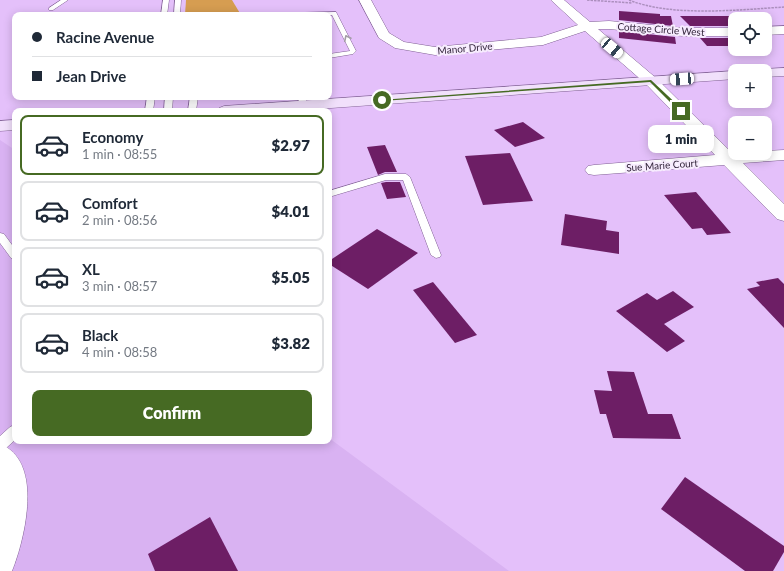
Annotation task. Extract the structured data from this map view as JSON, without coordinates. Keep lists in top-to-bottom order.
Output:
{
  "streets": {
    "street": ["Cottage Circle West", "Manor Drive", "Sue Marie Court"]
  },
  "crossings": [
    ["Cottage Circle West", "Manor Drive"]
  ],
  "page": {
    "map_buttons": ["+", "−"],
    "banner": ["Racine Avenue", "Jean Drive"],
    "list": [
      {
        "name": "Economy",
        "note": "1 min · 08:55",
        "value": "$2.97"
      },
      {
        "name": "Comfort",
        "note": "2 min · 08:56",
        "value": "$4.01"
      },
      {
        "name": "XL",
        "note": "3 min · 08:57",
        "value": "$5.05"
      },
      {
        "name": "Black",
        "note": "4 min · 08:58",
        "value": "$3.82"
      }
    ],
    "bubble": "1 min",
    "buttons": "Confirm"
  }
}
